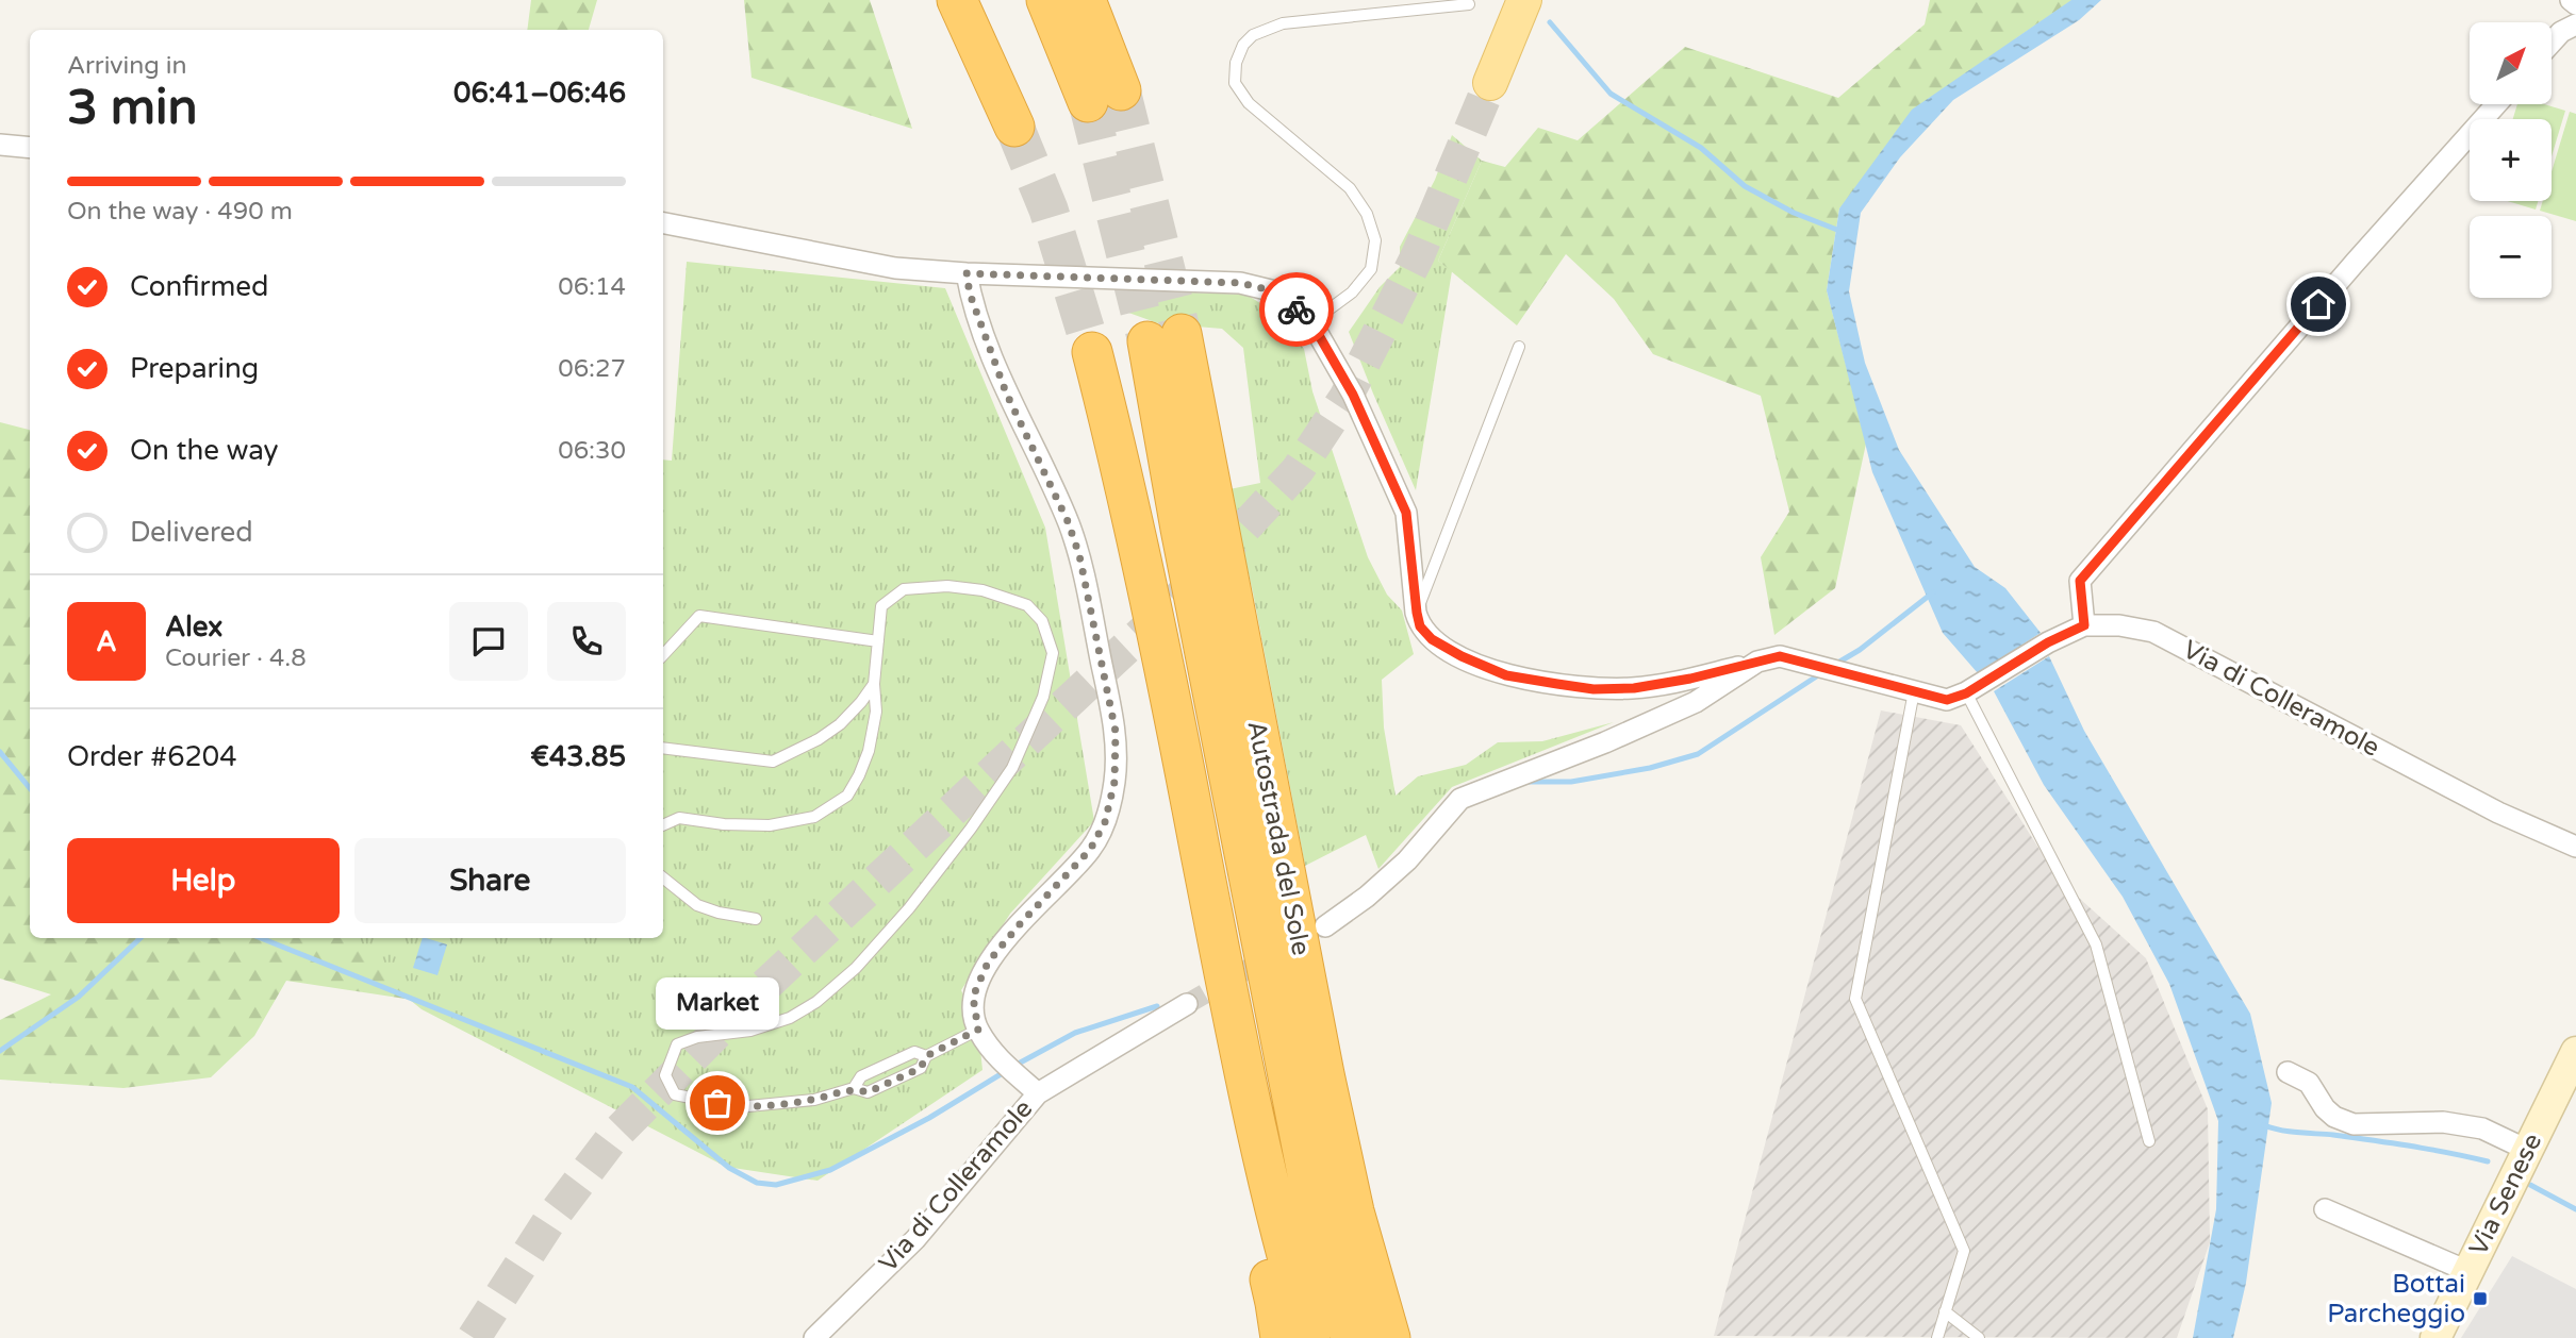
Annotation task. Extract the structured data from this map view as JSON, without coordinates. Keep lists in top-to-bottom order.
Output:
{
  "streets": {
    "highway": ["Autostrada del Sole"],
    "main road": ["Via Senese"],
    "street": ["Via di Colleramole"]
  },
  "places": {
    "other": ["Market"],
    "transit": ["Bottai Parcheggio"]
  },
  "north": "top right",
  "page": {
    "map_buttons": ["+", "−"],
    "heading": ["3 min", "Arriving in", "06:41–06:46"],
    "panel": [
      "Alex",
      "Courier · 4.8",
      "Order #6204",
      "€43.85"
    ],
    "bar": "On the way · 490 m",
    "list": [
      ["Confirmed", "06:14"],
      ["Preparing", "06:27"],
      ["On the way", "06:30"],
      "Delivered"
    ],
    "round": "A",
    "buttons": ["Help", "Share"],
    "bubble": "Market"
  }
}
